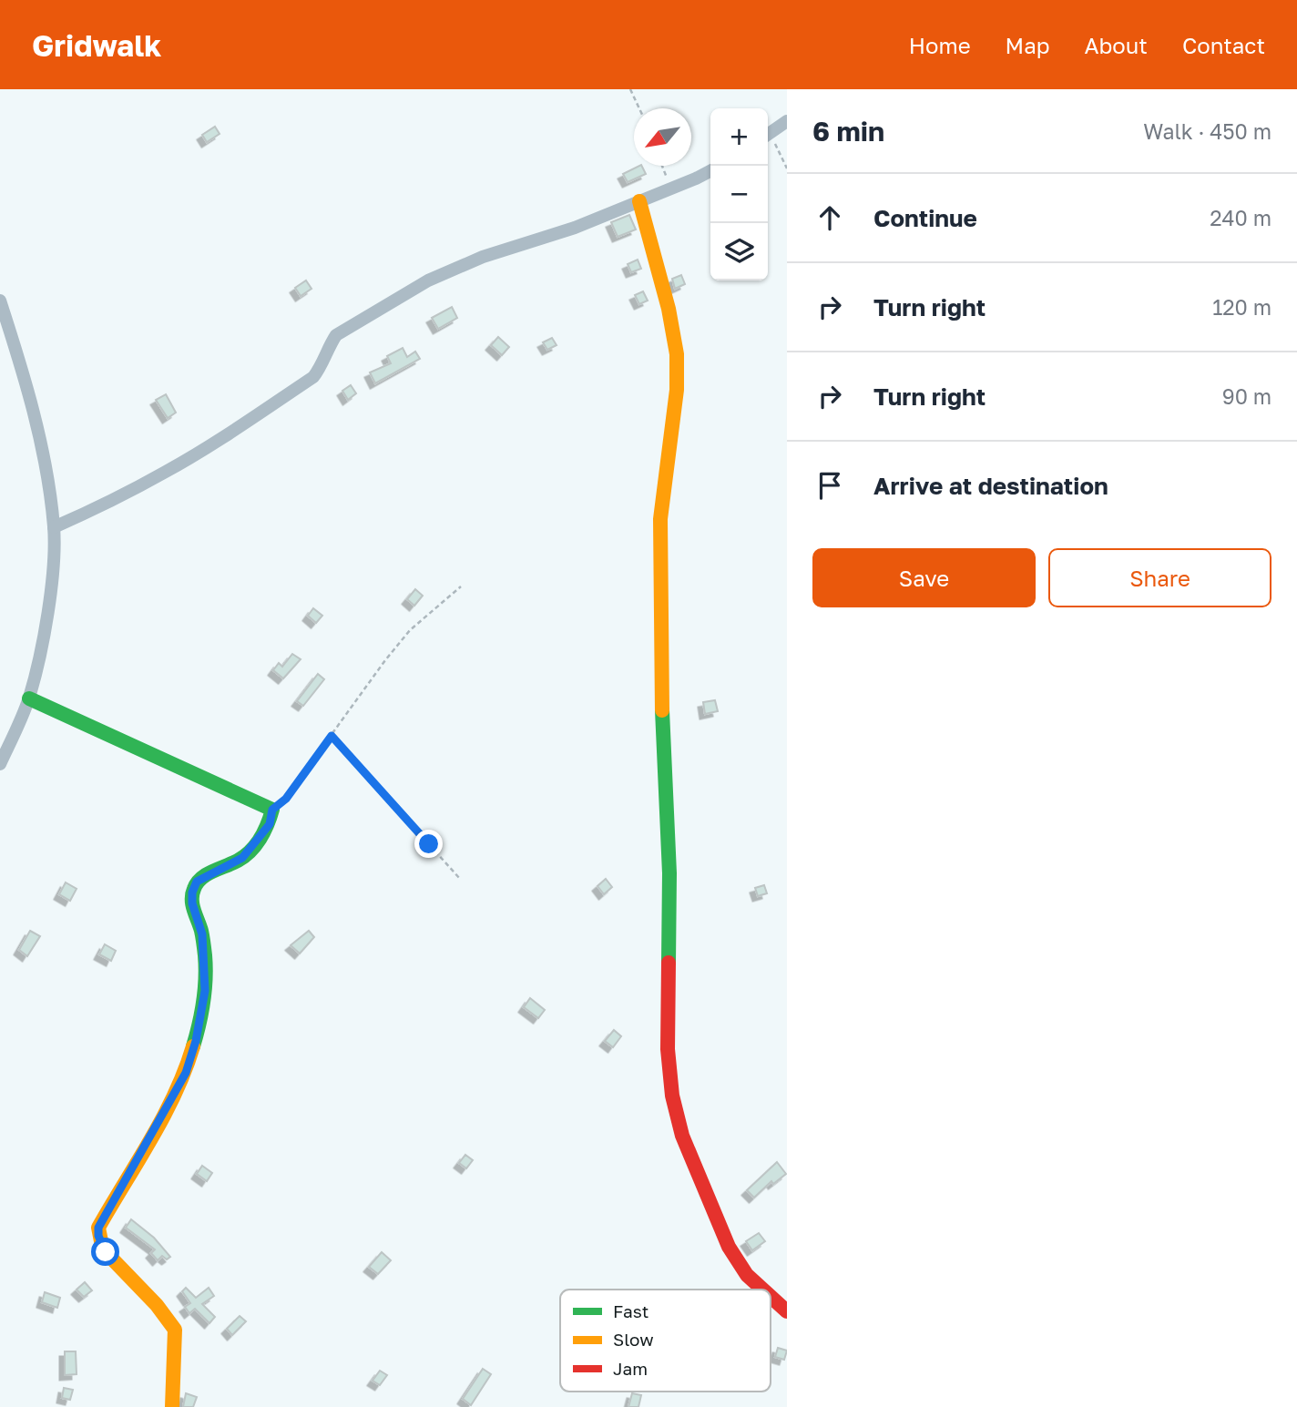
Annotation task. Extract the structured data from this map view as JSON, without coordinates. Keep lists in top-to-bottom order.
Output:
{
  "legend": ["Fast", "Slow", "Jam"],
  "north": "bottom left",
  "page": {
    "header": "Gridwalk",
    "nav": [
      "Home",
      "Map",
      "About",
      "Contact"
    ],
    "heading": ["6 min", "Walk · 450 m"],
    "map_buttons": ["+", "−"],
    "list": [
      ["Continue", "240 m"],
      ["Turn right", "120 m"],
      ["Turn right", "90 m"],
      "Arrive at destination"
    ],
    "buttons": ["Save", "Share"]
  }
}
